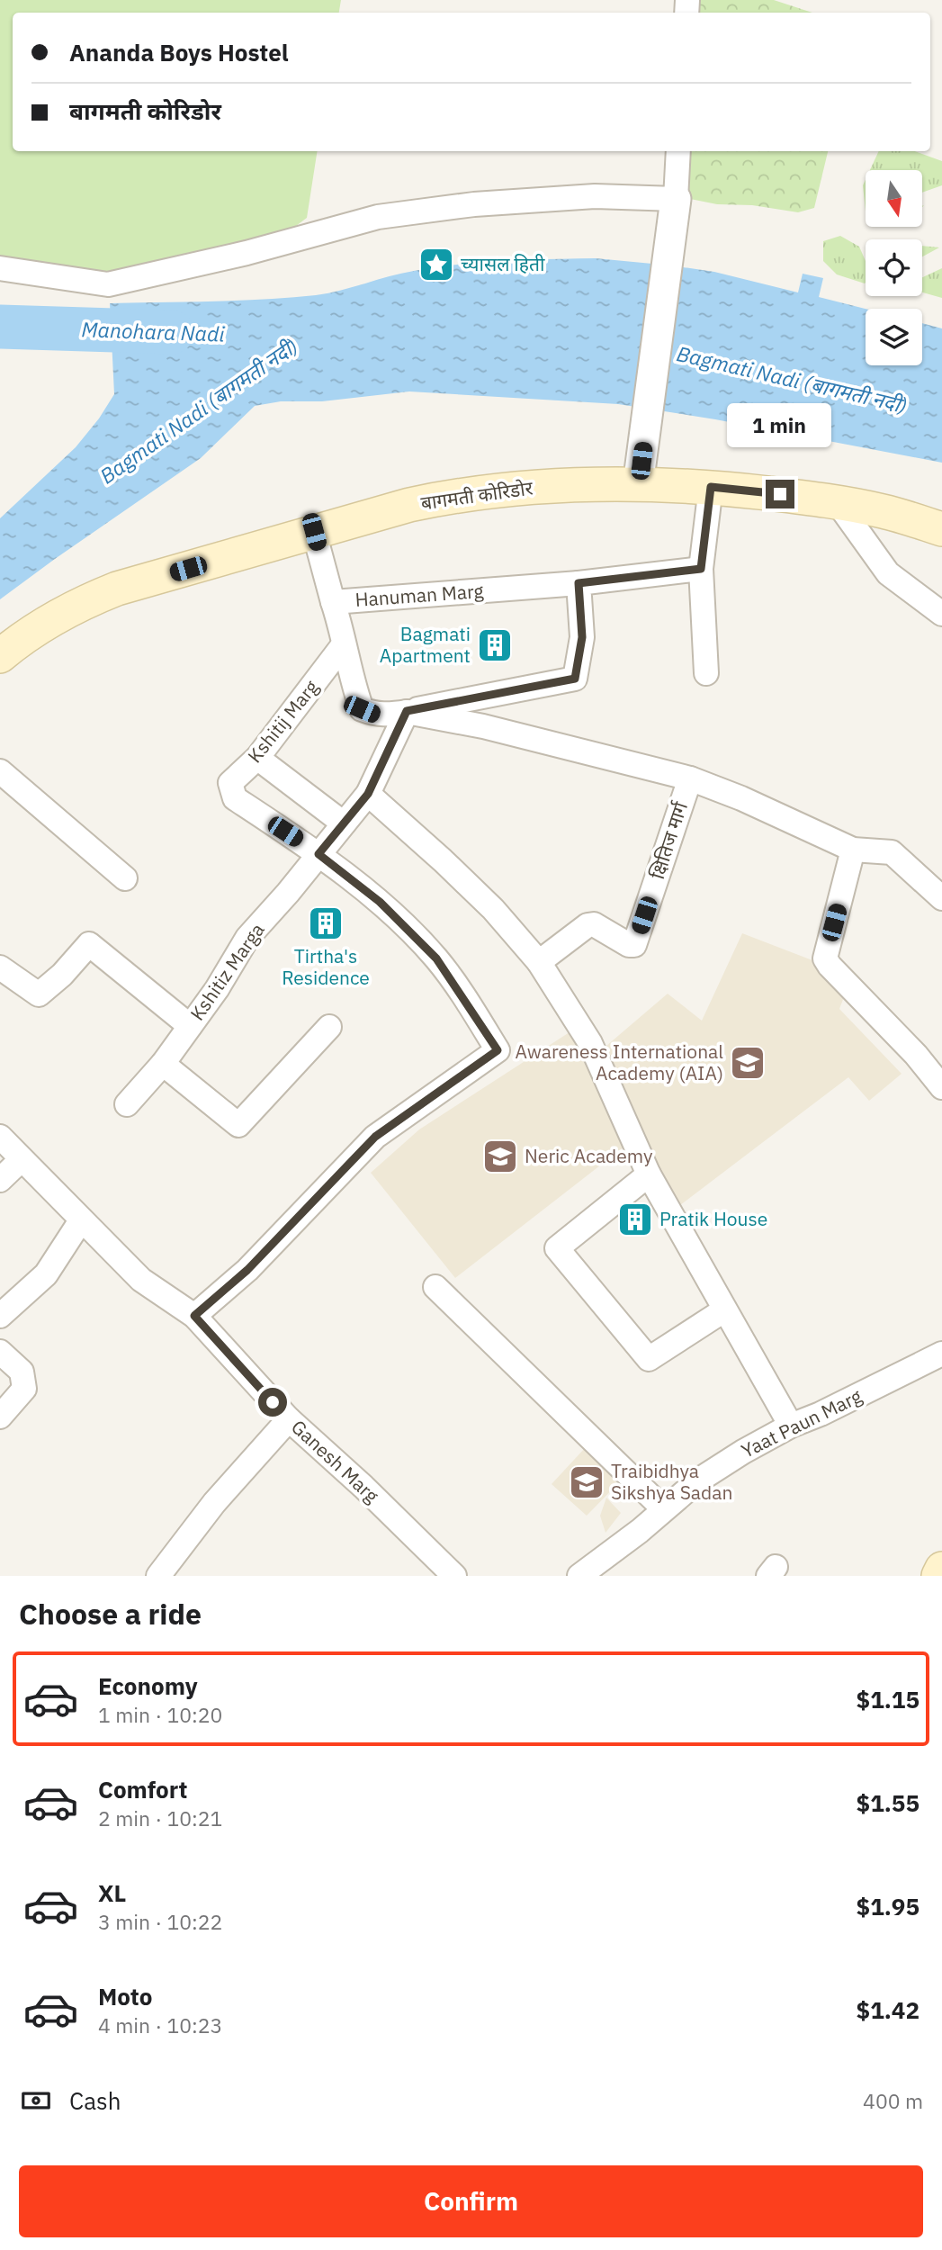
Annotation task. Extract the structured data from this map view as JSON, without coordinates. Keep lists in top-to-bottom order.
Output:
{
  "streets": {
    "main road": ["बागमती कोरिडोर"],
    "street": [
      "Hanuman Marg",
      "Kshitij Marg",
      "क्षितिज मार्ग",
      "Kshitiz Marga",
      "Yaat Paun Marg",
      "Ganesh Marg"
    ]
  },
  "crossings": [
    ["बागमती कोरिडोर", "Hanuman Marg"],
    ["Kshitij Marg", "Kshitiz Marga"]
  ],
  "water": ["Manohara Nadi", "Bagmati Nadi (बागमती नदी)"],
  "places": {
    "place": ["च्यासल हिती"],
    "building": ["Bagmati Apartment", "Tirtha's Residence", "Pratik House"],
    "school or university": ["Awareness International Academy (AIA)", "Neric Academy", "Traibidhya Sikshya Sadan"]
  },
  "north": "bottom",
  "page": {
    "banner": ["Ananda Boys Hostel", "बागमती कोरिडोर"],
    "bubble": "1 min",
    "heading": "Choose a ride",
    "list": [
      {
        "name": "Economy",
        "note": "1 min · 10:20",
        "value": "$1.15"
      },
      {
        "name": "Comfort",
        "note": "2 min · 10:21",
        "value": "$1.55"
      },
      {
        "name": "XL",
        "note": "3 min · 10:22",
        "value": "$1.95"
      },
      {
        "name": "Moto",
        "note": "4 min · 10:23",
        "value": "$1.42"
      }
    ],
    "pay": ["Cash", "400 m"],
    "buttons": "Confirm"
  }
}
